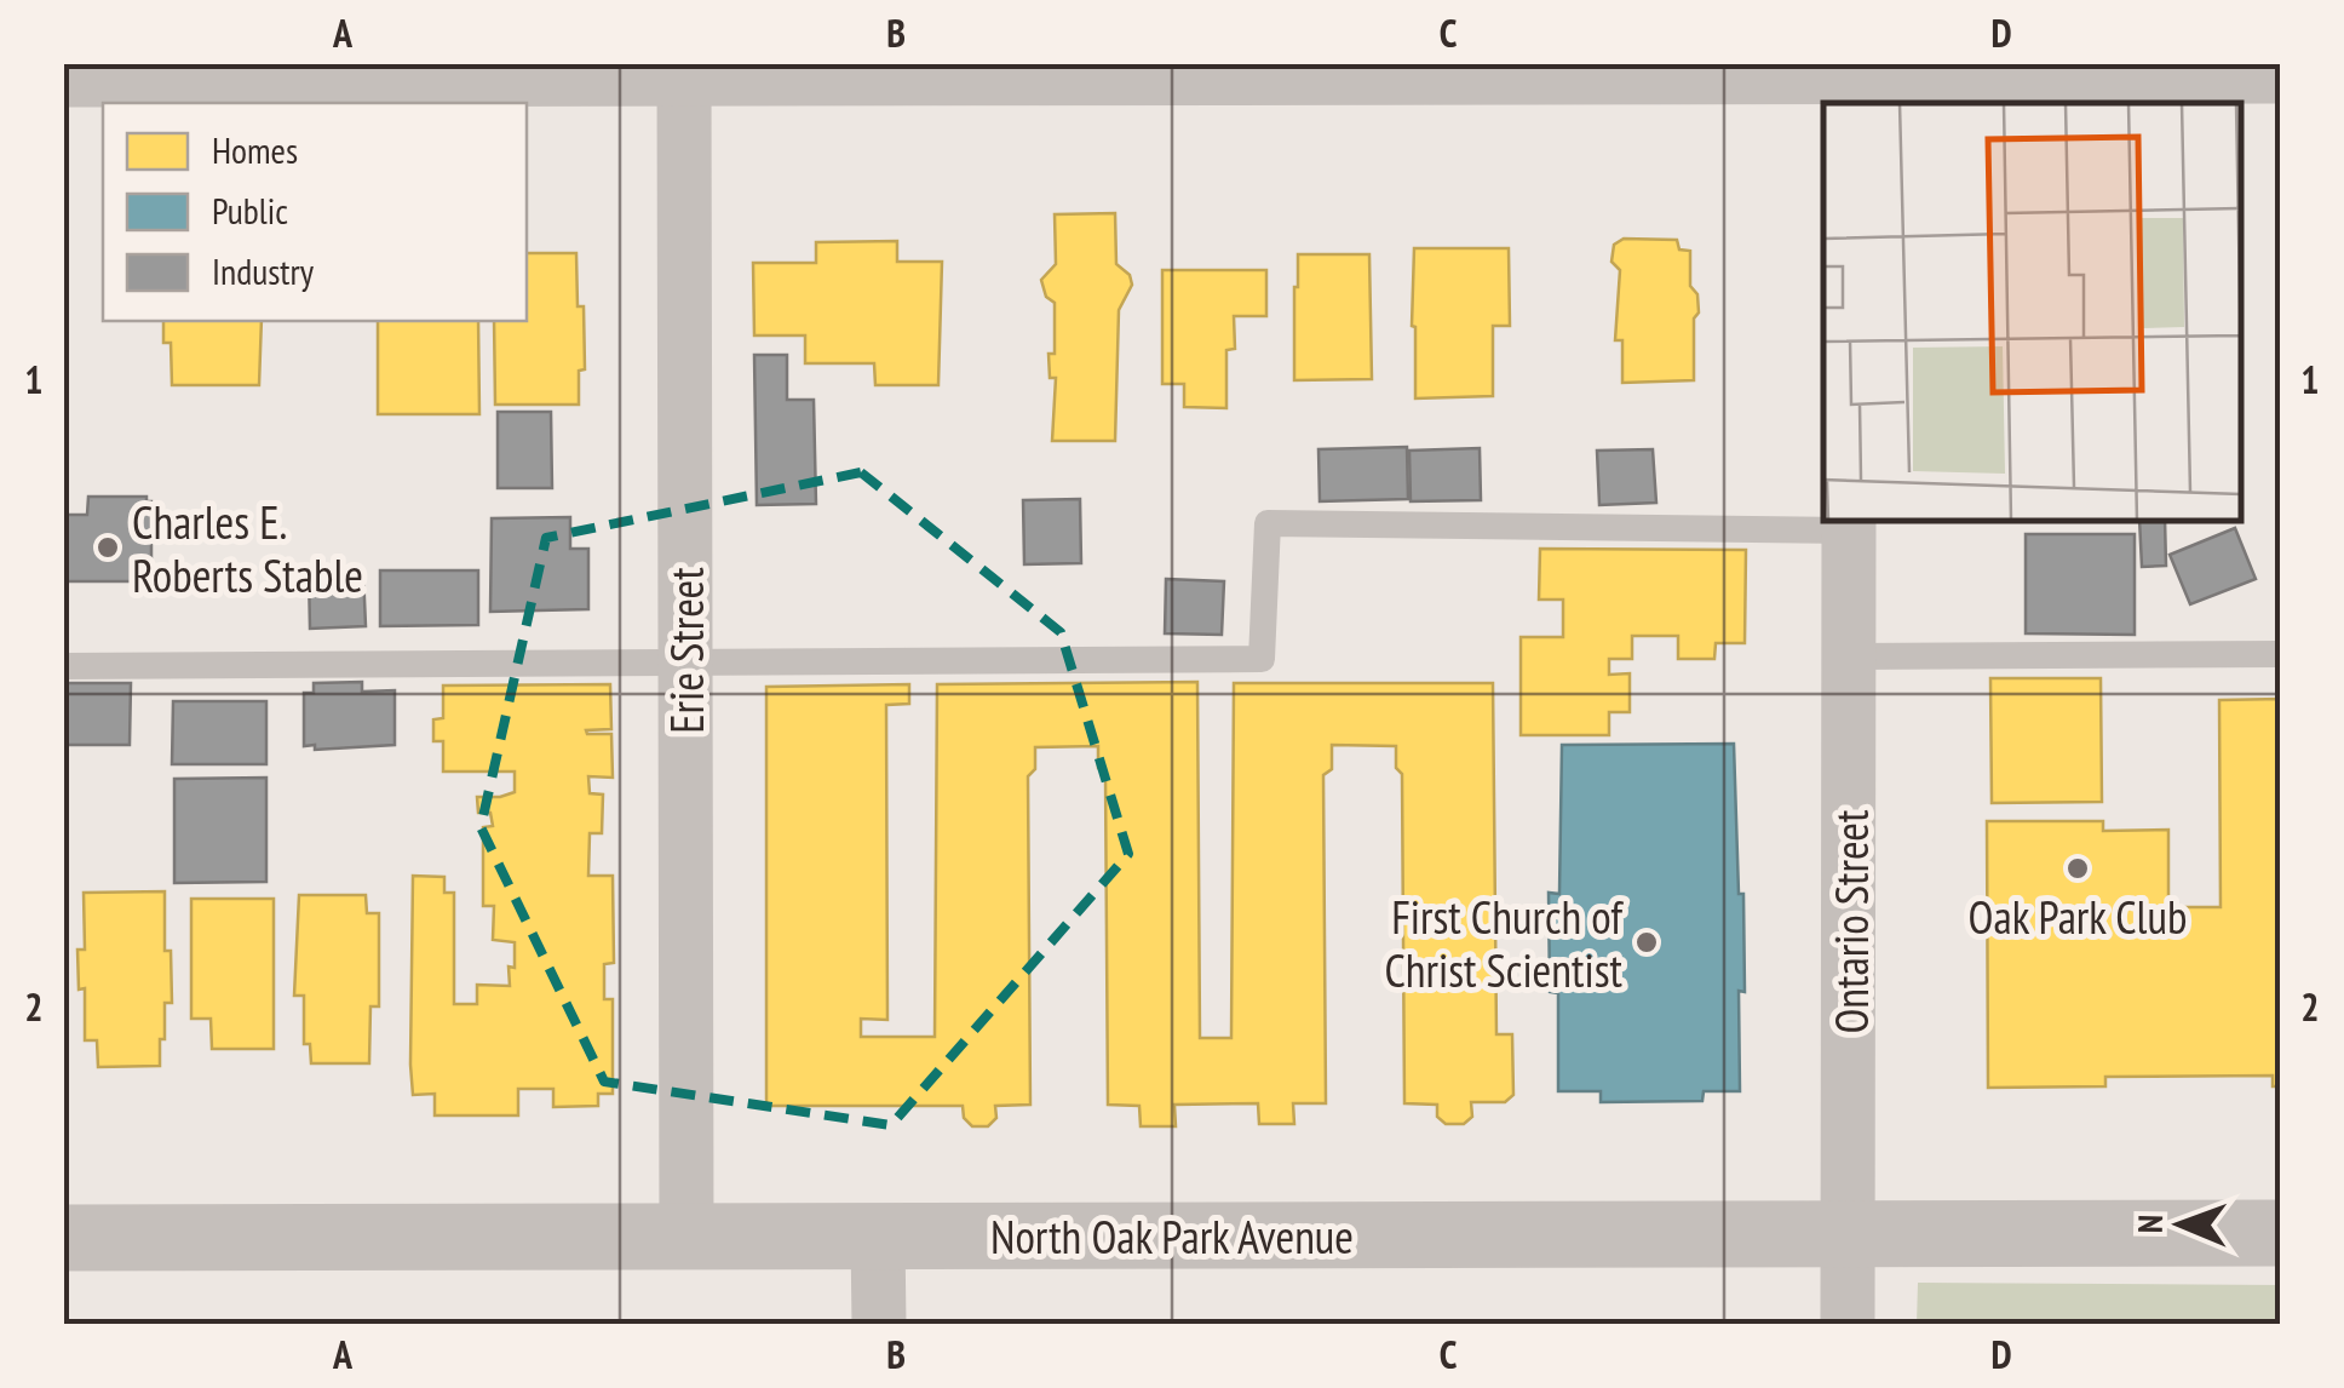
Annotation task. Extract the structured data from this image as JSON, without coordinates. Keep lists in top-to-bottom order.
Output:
{
  "streets": {
    "street": ["Erie Street", "Ontario Street", "North Oak Park Avenue"]
  },
  "crossings": [
    ["Erie Street", "North Oak Park Avenue"],
    ["Ontario Street", "North Oak Park Avenue"]
  ],
  "places": ["Charles E. Roberts Stable", "Oak Park Club", "First Church of Christ Scientist"],
  "legend": ["Homes", "Public", "Industry"],
  "north": "left",
  "grid": {
    "columns": [
      "A",
      "B",
      "C",
      "D"
    ],
    "rows": ["1", "2"]
  }
}
